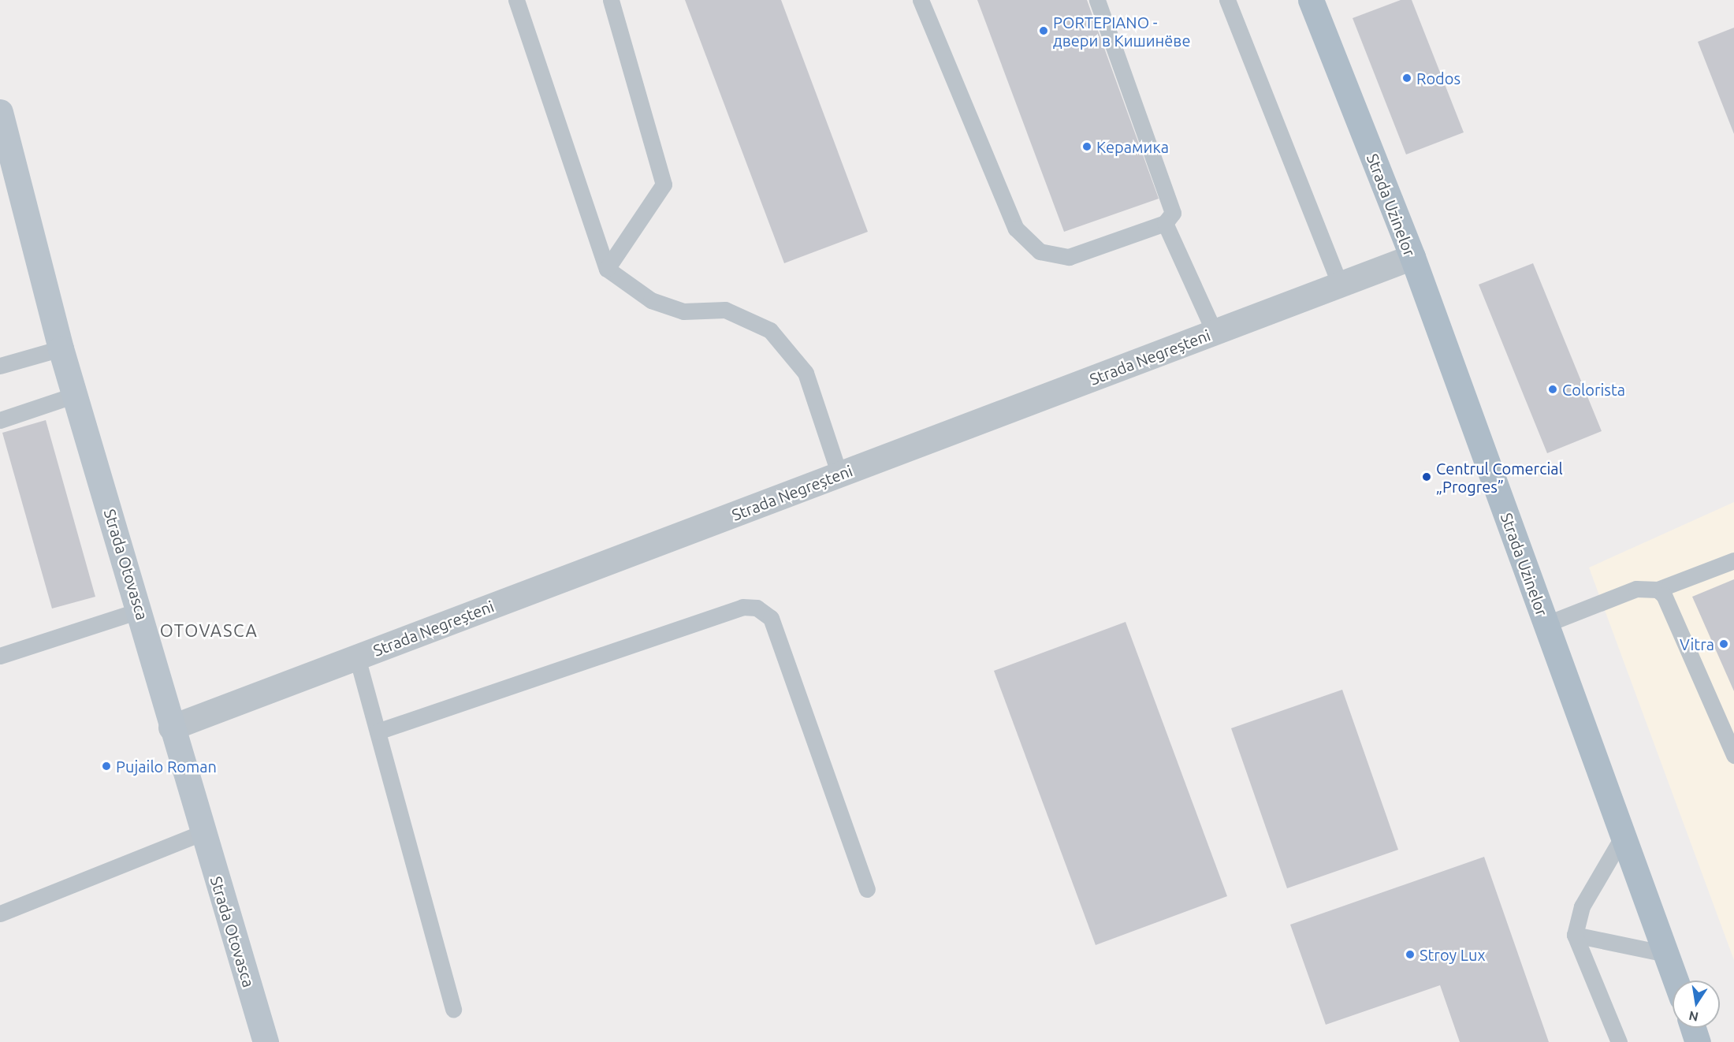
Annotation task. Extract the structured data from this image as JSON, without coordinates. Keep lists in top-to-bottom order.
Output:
{
  "streets": {
    "main road": ["Strada Uzinelor"],
    "street": ["Strada Negreșteni", "Strada Otovasca"]
  },
  "crossings": [
    ["Strada Uzinelor", "Strada Negreșteni"],
    ["Strada Negreșteni", "Strada Otovasca"]
  ],
  "districts": ["OTOVASCA"],
  "places": [
    "PORTEPIANO - двери в Кишинёве",
    "Rodos",
    "Керамика",
    "Colorista",
    "Centrul Comercial „Progres”",
    "Vitra",
    "Pujailo Roman",
    "Stroy Lux"
  ],
  "north": "bottom"
}
